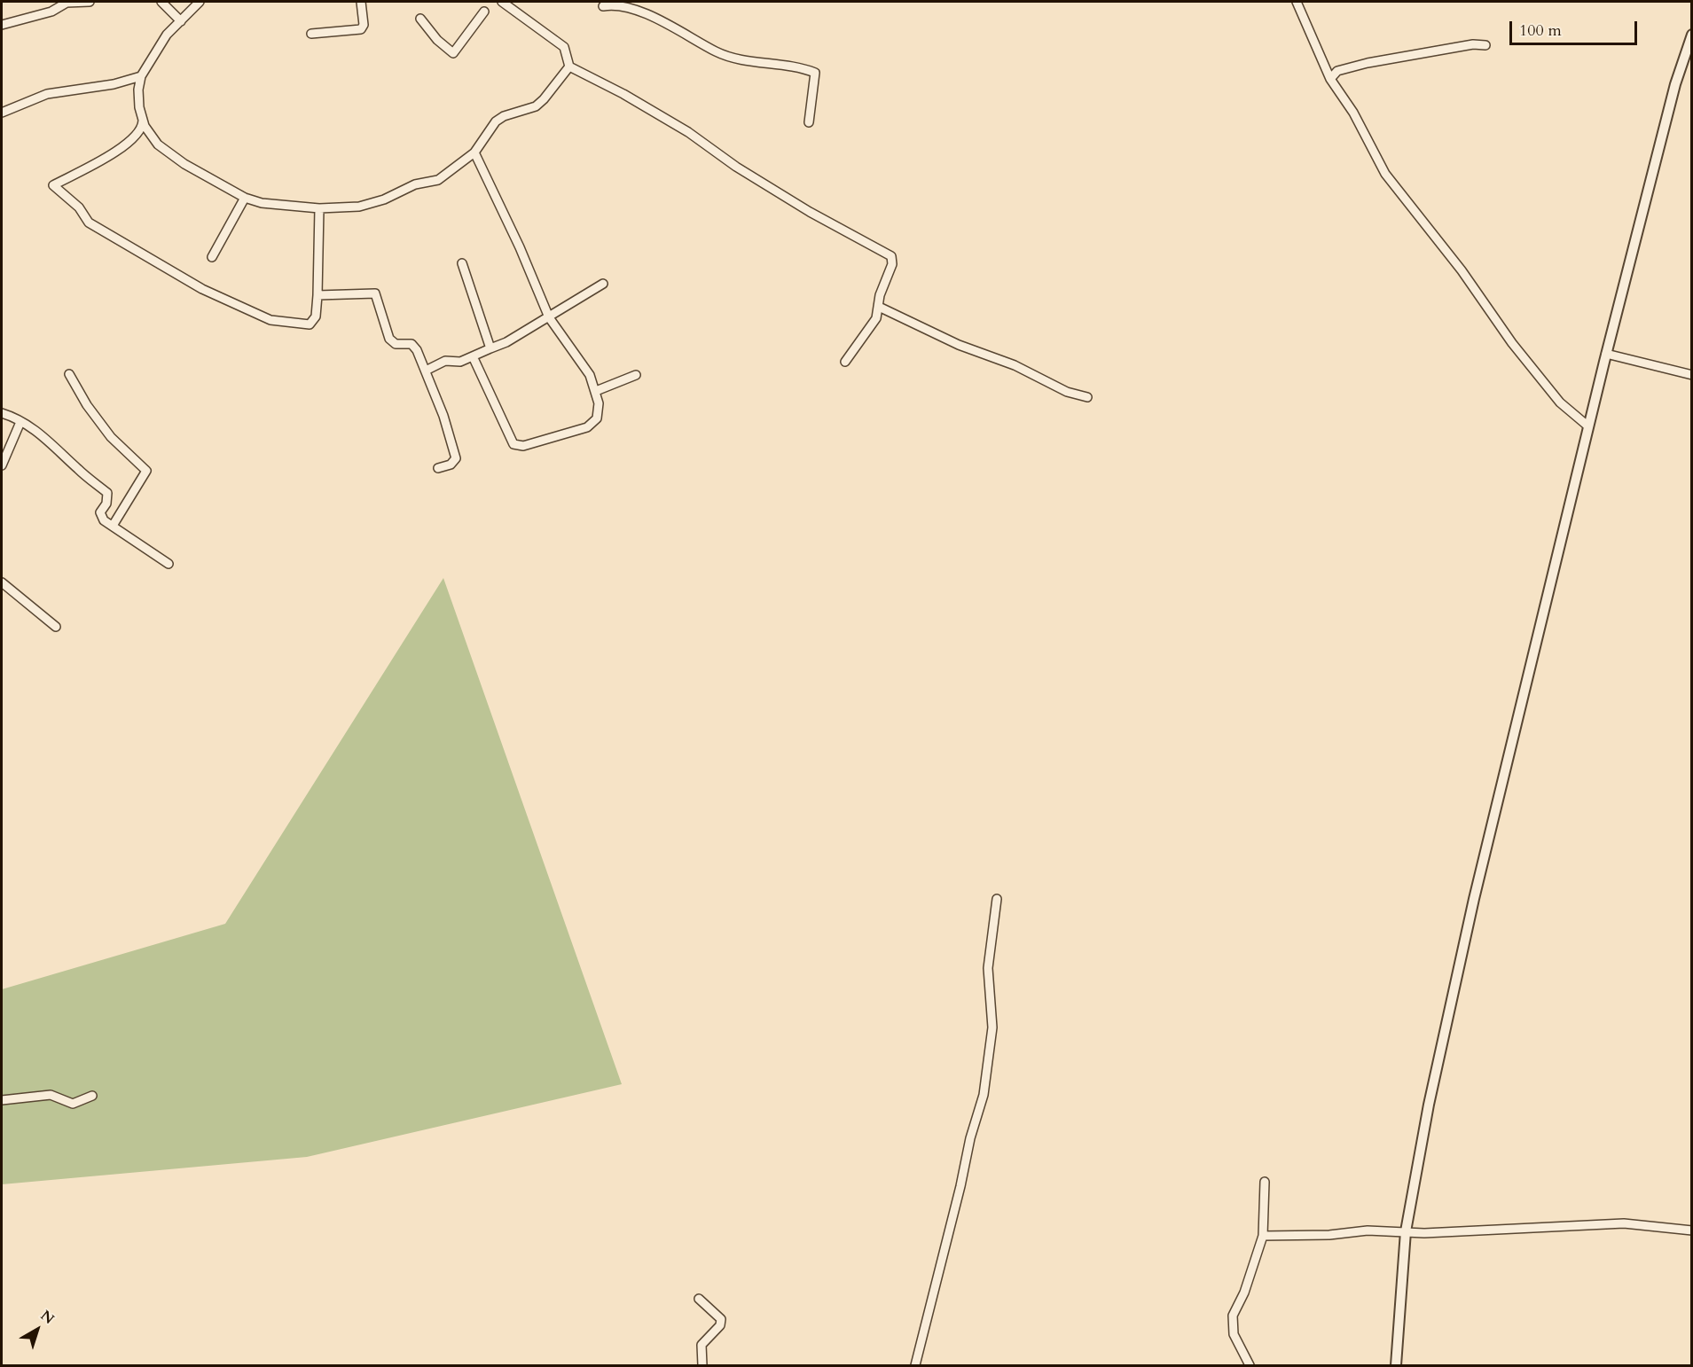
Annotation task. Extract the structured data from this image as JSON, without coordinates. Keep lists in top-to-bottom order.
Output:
{
  "scale_bar": "100 m",
  "north": "top right"
}
